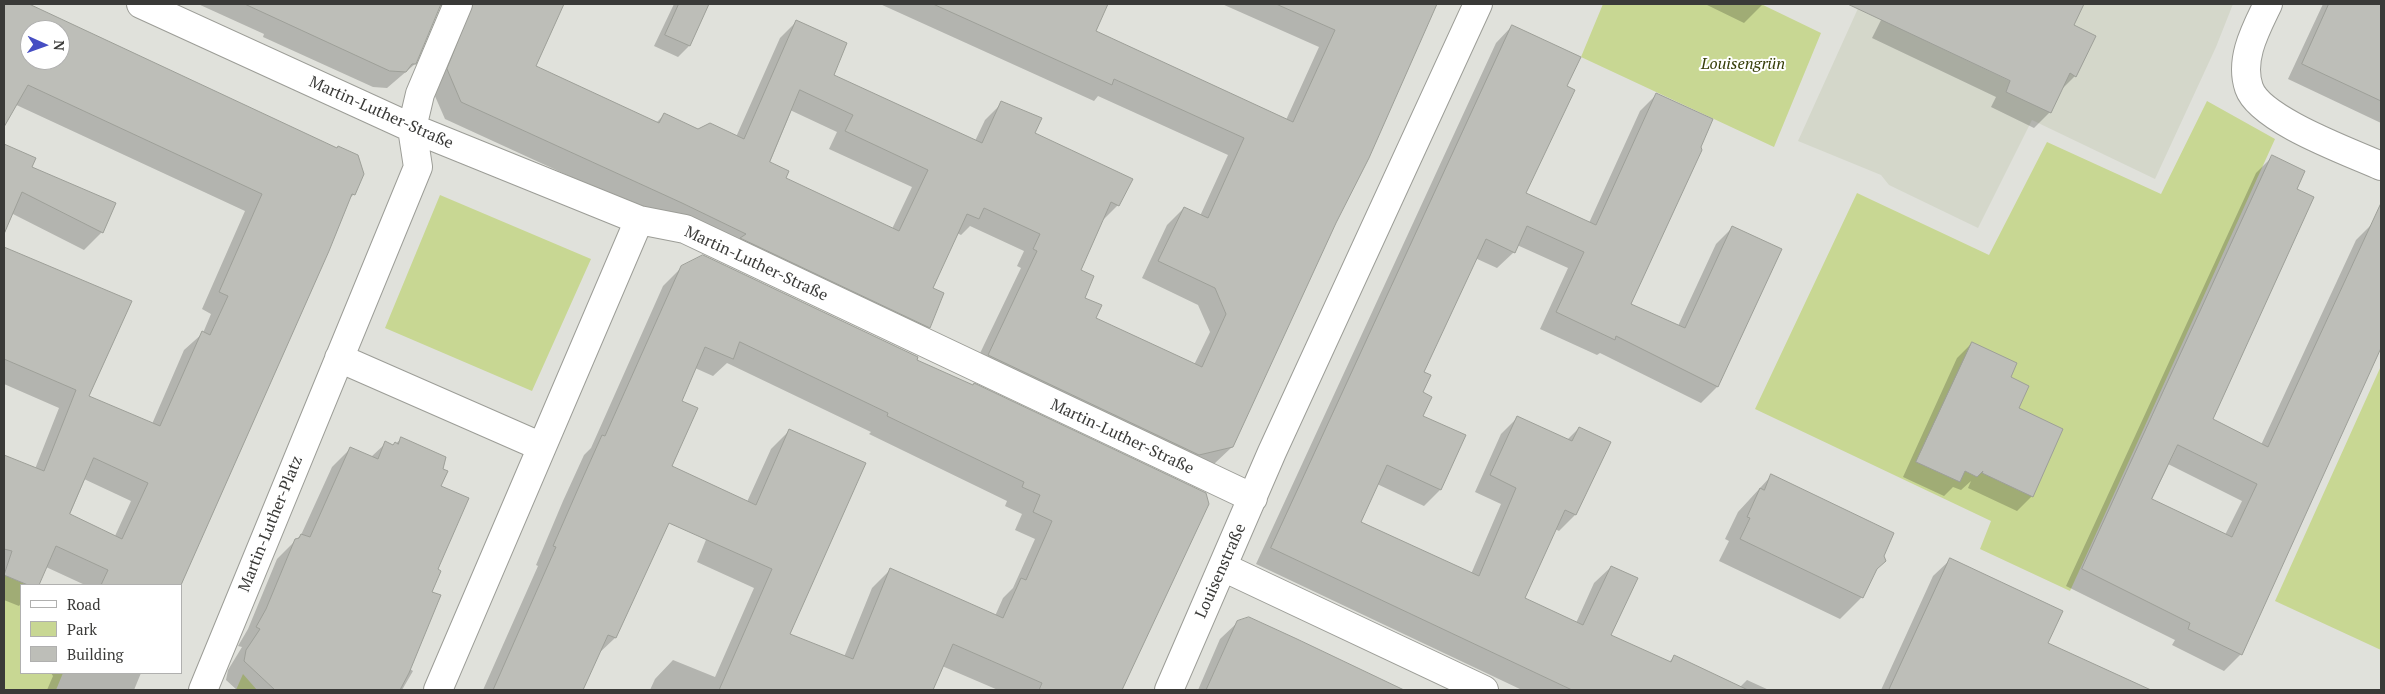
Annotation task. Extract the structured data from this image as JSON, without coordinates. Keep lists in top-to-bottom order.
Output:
{
  "streets": {
    "street": ["Martin-Luther-Straße", "Martin-Luther-Platz", "Louisenstraße"]
  },
  "crossings": [
    ["Martin-Luther-Straße", "Martin-Luther-Platz"],
    ["Martin-Luther-Straße", "Louisenstraße"]
  ],
  "parks": ["Louisengrün"],
  "legend": ["Road", "Park", "Building"],
  "north": "right"
}
